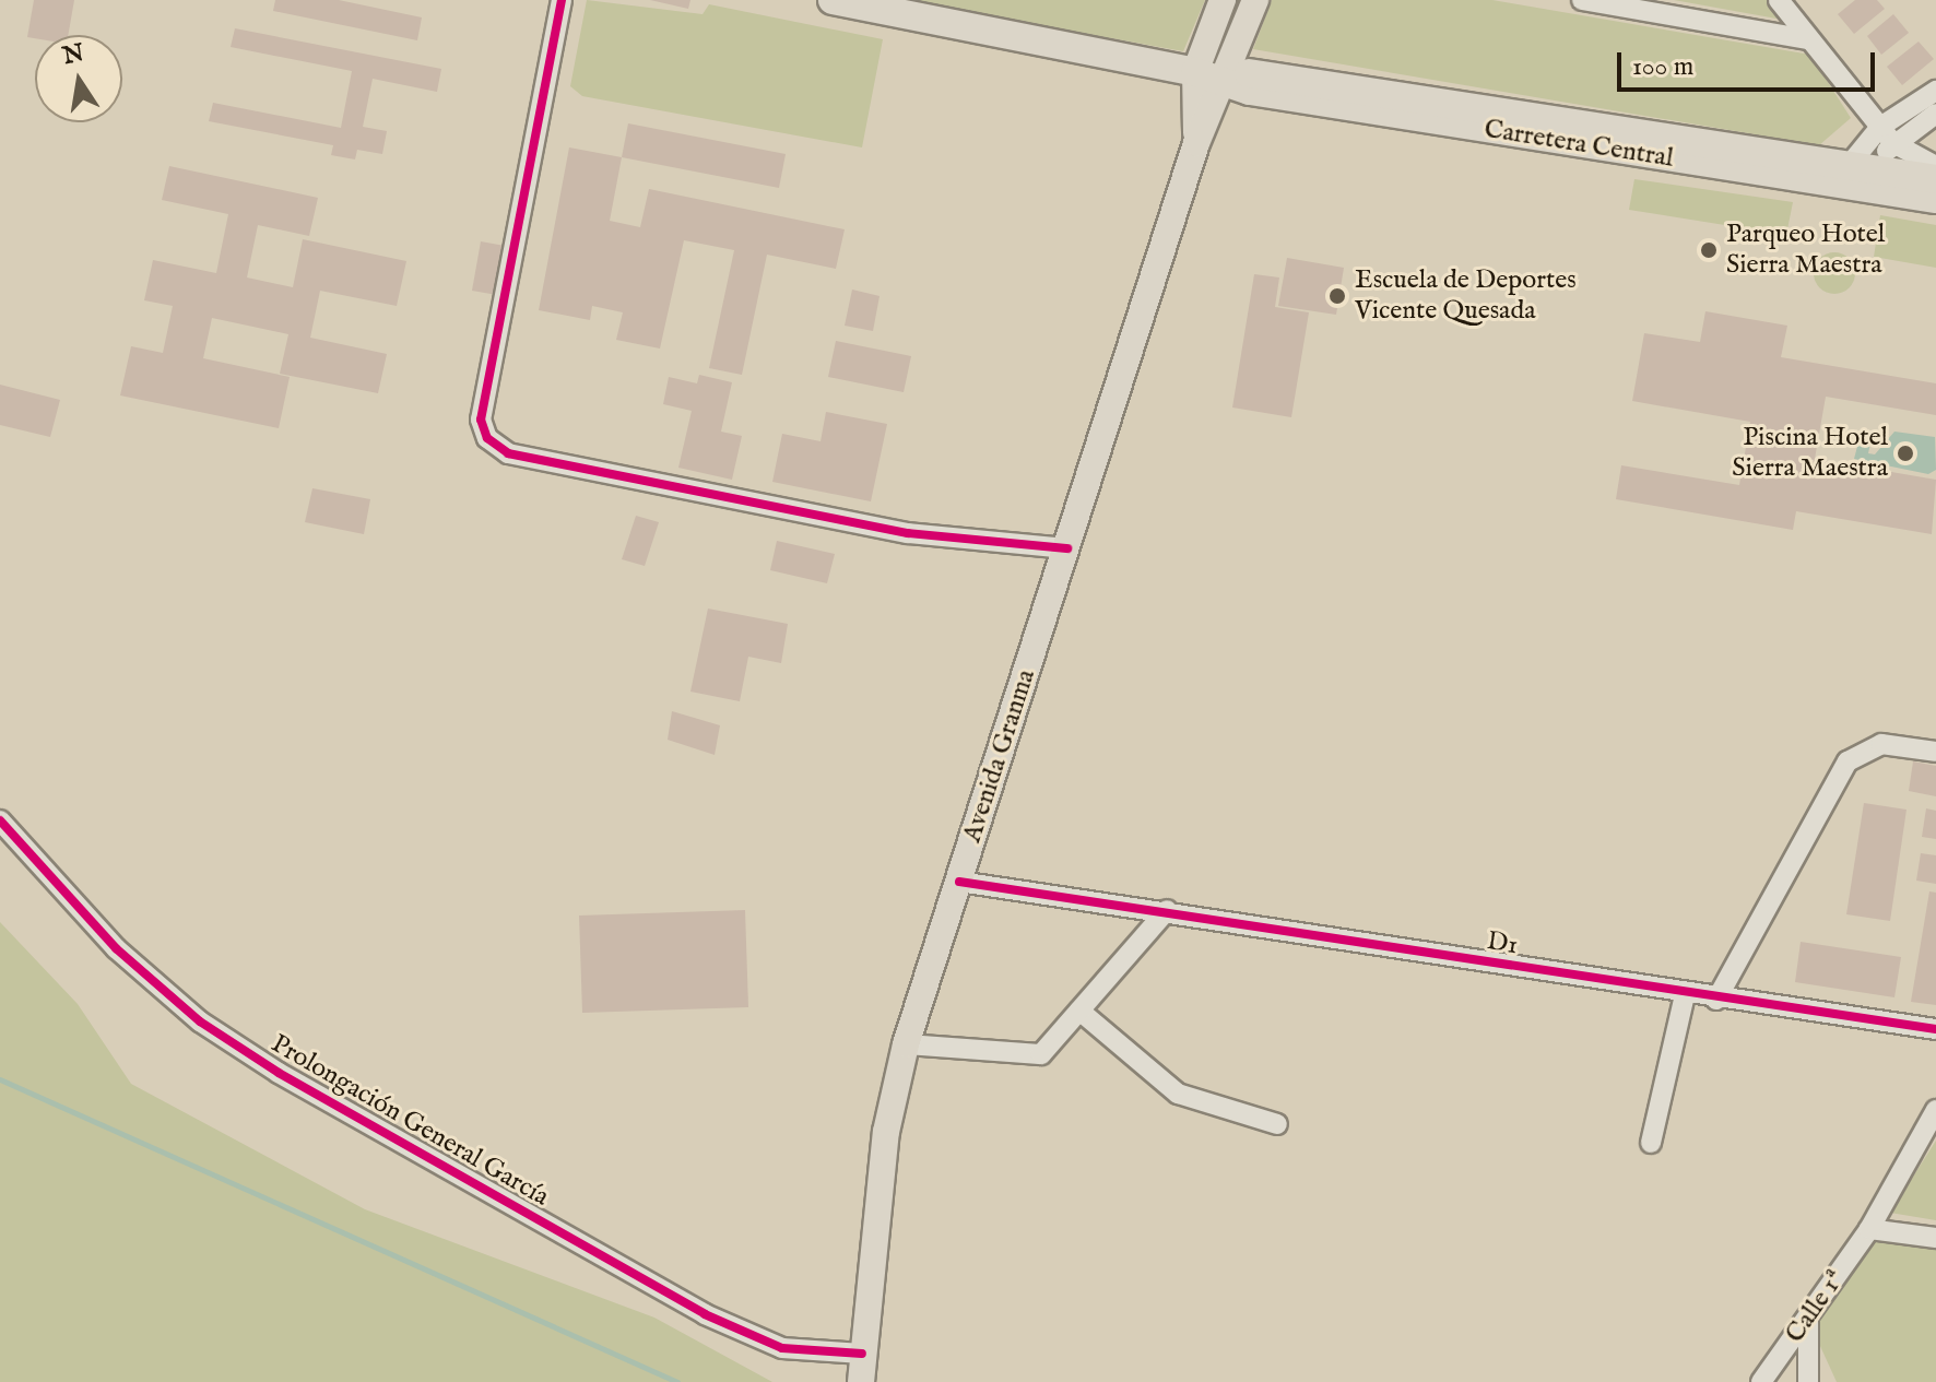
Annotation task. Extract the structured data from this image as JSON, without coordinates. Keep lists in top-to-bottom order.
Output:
{
  "streets": {
    "highway": ["Carretera Central"],
    "main road": ["Avenida Granma"],
    "street": ["D1", "Prolongación General García", "Calle 1ª"]
  },
  "crossings": [
    ["Carretera Central", "Avenida Granma"],
    ["Avenida Granma", "D1"],
    ["Avenida Granma", "Prolongación General García"]
  ],
  "places": ["Parqueo Hotel Sierra Maestra", "Escuela de Deportes Vicente Quesada", "Piscina Hotel Sierra Maestra"],
  "scale_bar": "100 m",
  "north": "top"
}
